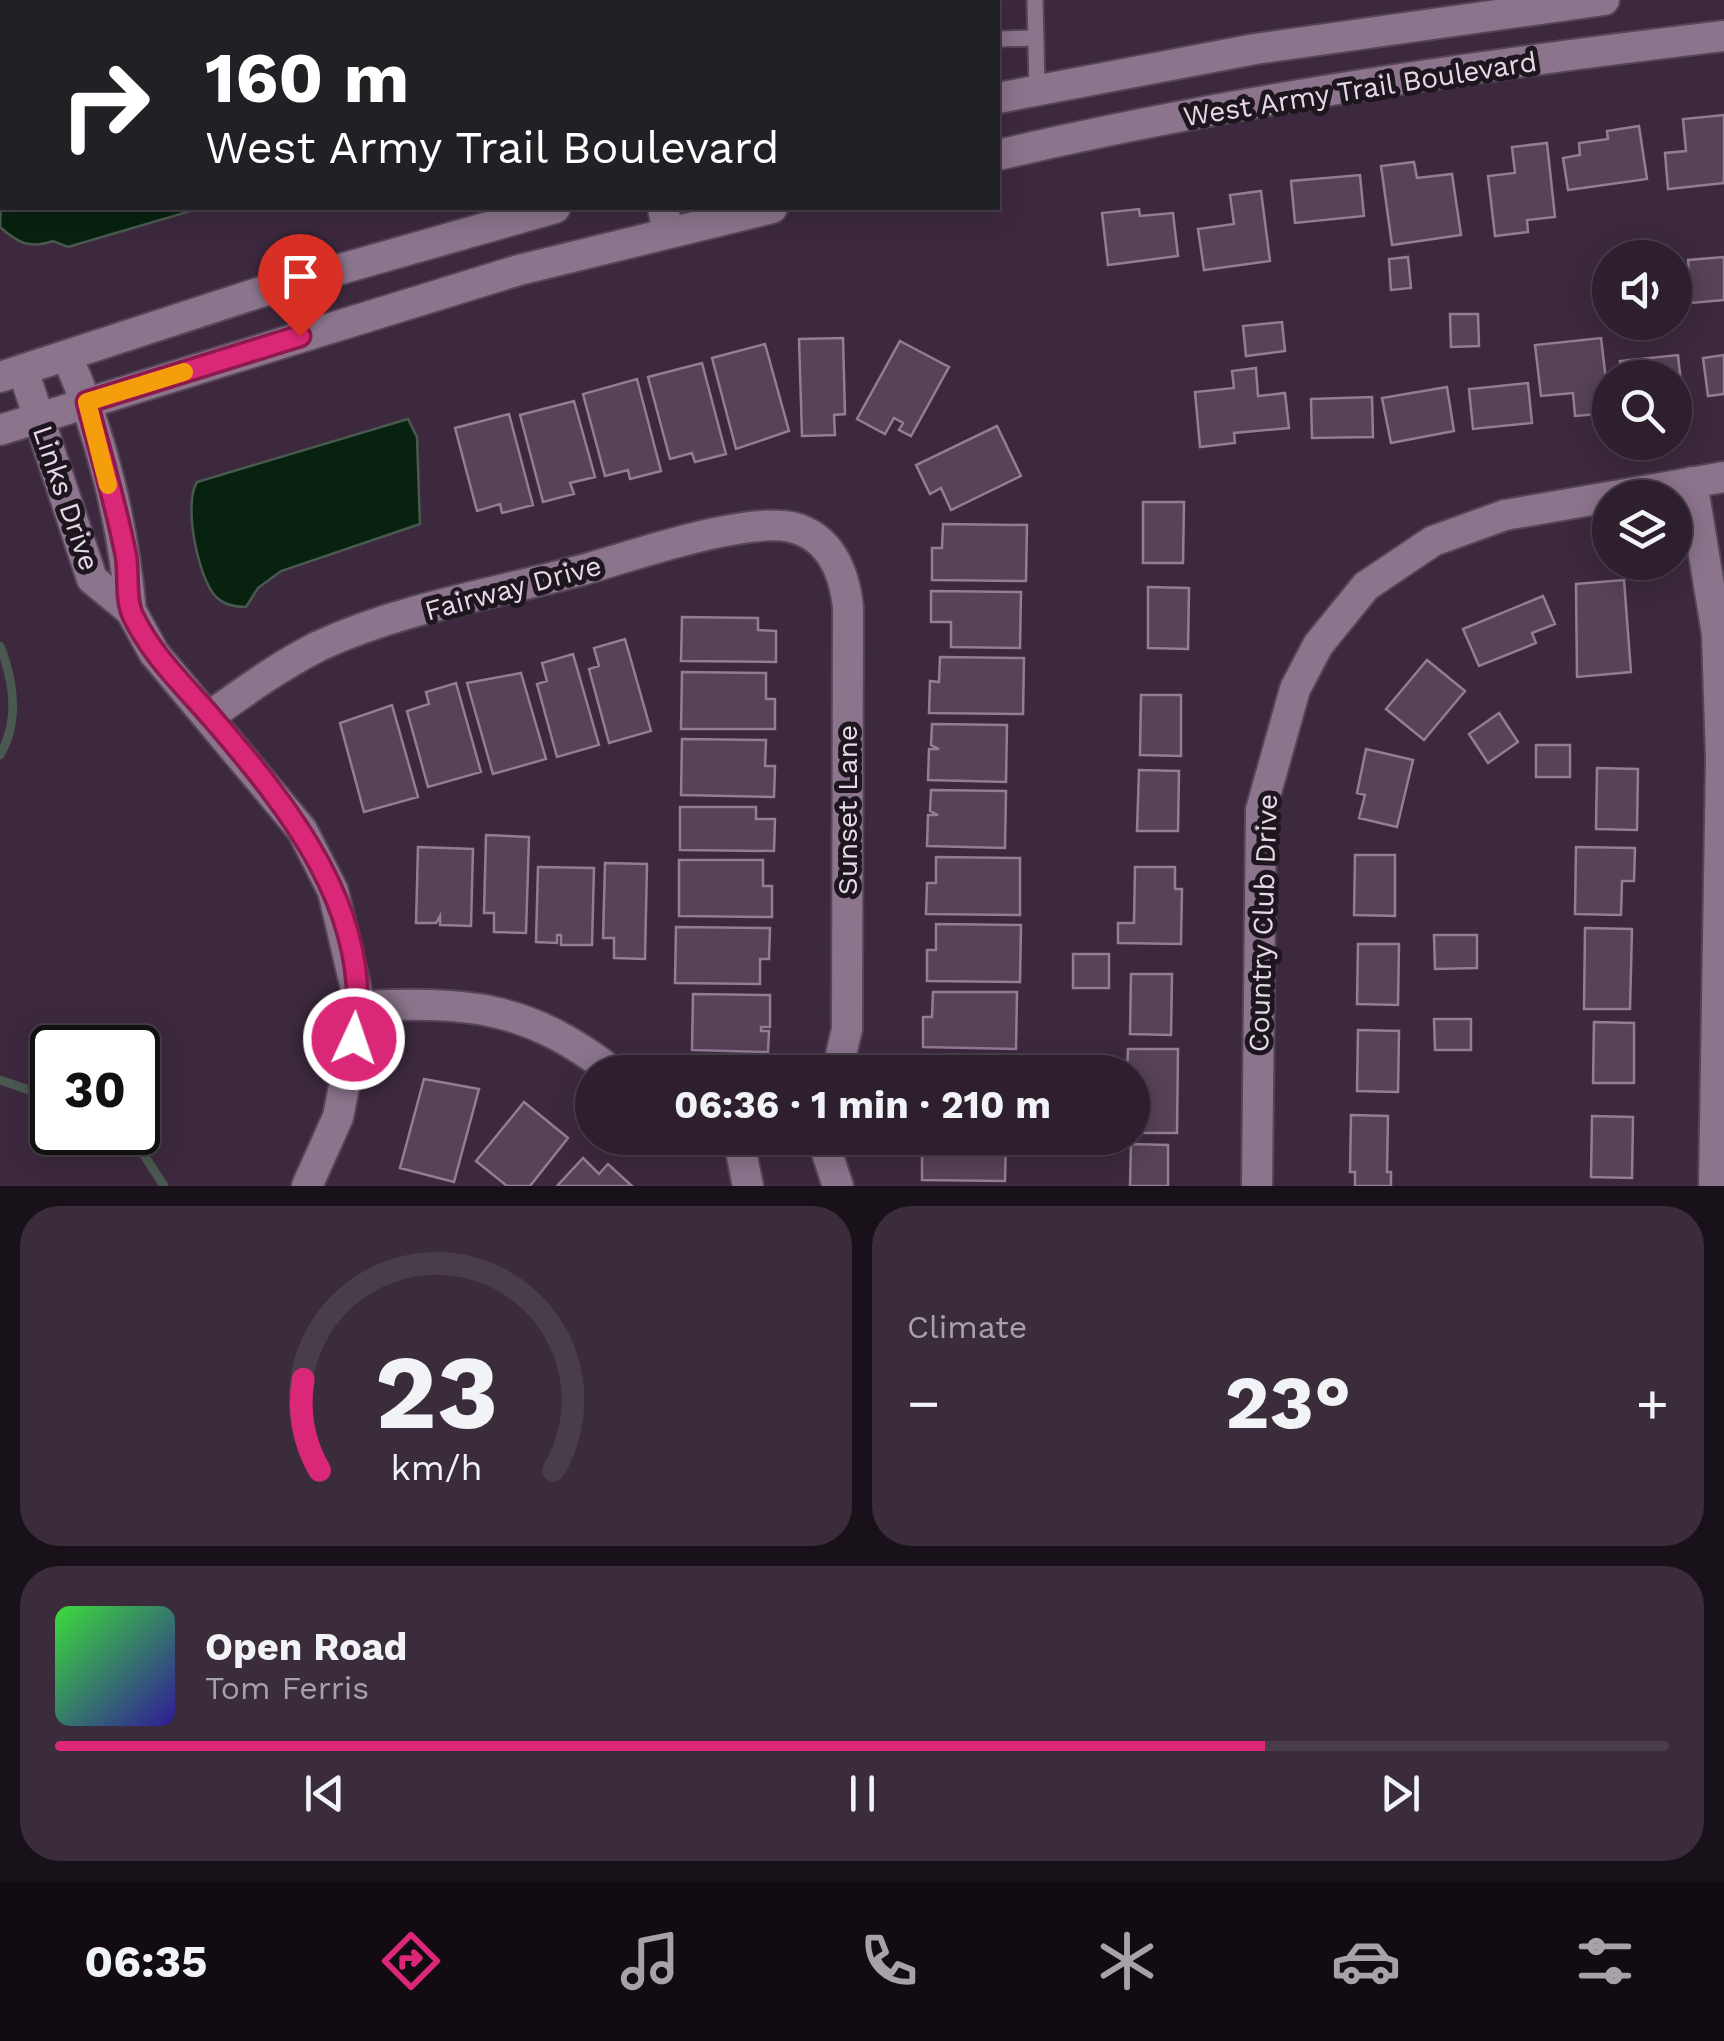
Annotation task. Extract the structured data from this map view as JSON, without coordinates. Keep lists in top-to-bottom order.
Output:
{
  "streets": {
    "street": [
      "West Army Trail Boulevard",
      "Links Drive",
      "Fairway Drive",
      "Sunset Lane",
      "Country Club Drive"
    ]
  },
  "crossings": [
    ["Links Drive", "Fairway Drive"],
    ["Fairway Drive", "Sunset Lane"]
  ],
  "page": {
    "turn": ["160 m", "West Army Trail Boulevard"],
    "limit": "30",
    "trip": "06:36 · 1 min · 210 m",
    "tile": "Climate",
    "heat": ["−", "23°", "+"],
    "song": ["Open Road", "Tom Ferris"],
    "tabs": "06:35",
    "gauge": ["23", "km/h"]
  }
}
